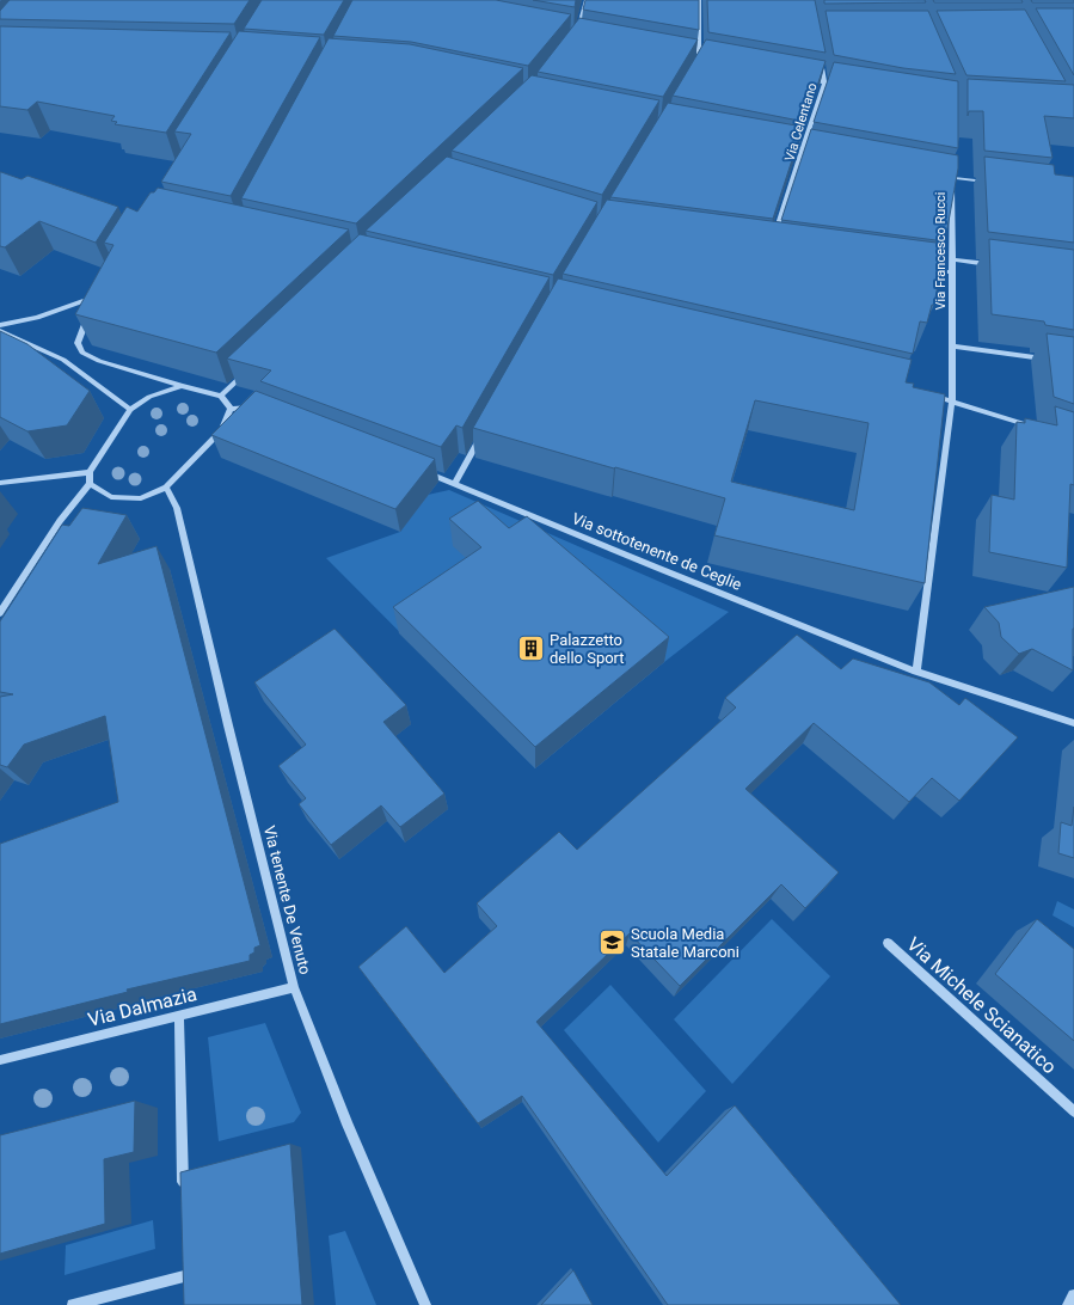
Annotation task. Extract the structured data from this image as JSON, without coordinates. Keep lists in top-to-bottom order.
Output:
{
  "streets": {
    "street": [
      "Via Celentano",
      "Via Francesco Rucci",
      "Via sottotenente de Ceglie",
      "Via tenente De Venuto",
      "Via Michele Scianatico",
      "Via Dalmazia"
    ]
  },
  "crossings": [
    ["Via Francesco Rucci", "Via sottotenente de Ceglie"],
    ["Via tenente De Venuto", "Via Dalmazia"]
  ],
  "places": {
    "building": ["Palazzetto dello Sport"],
    "school or university": ["Scuola Media Statale Marconi"]
  }
}
